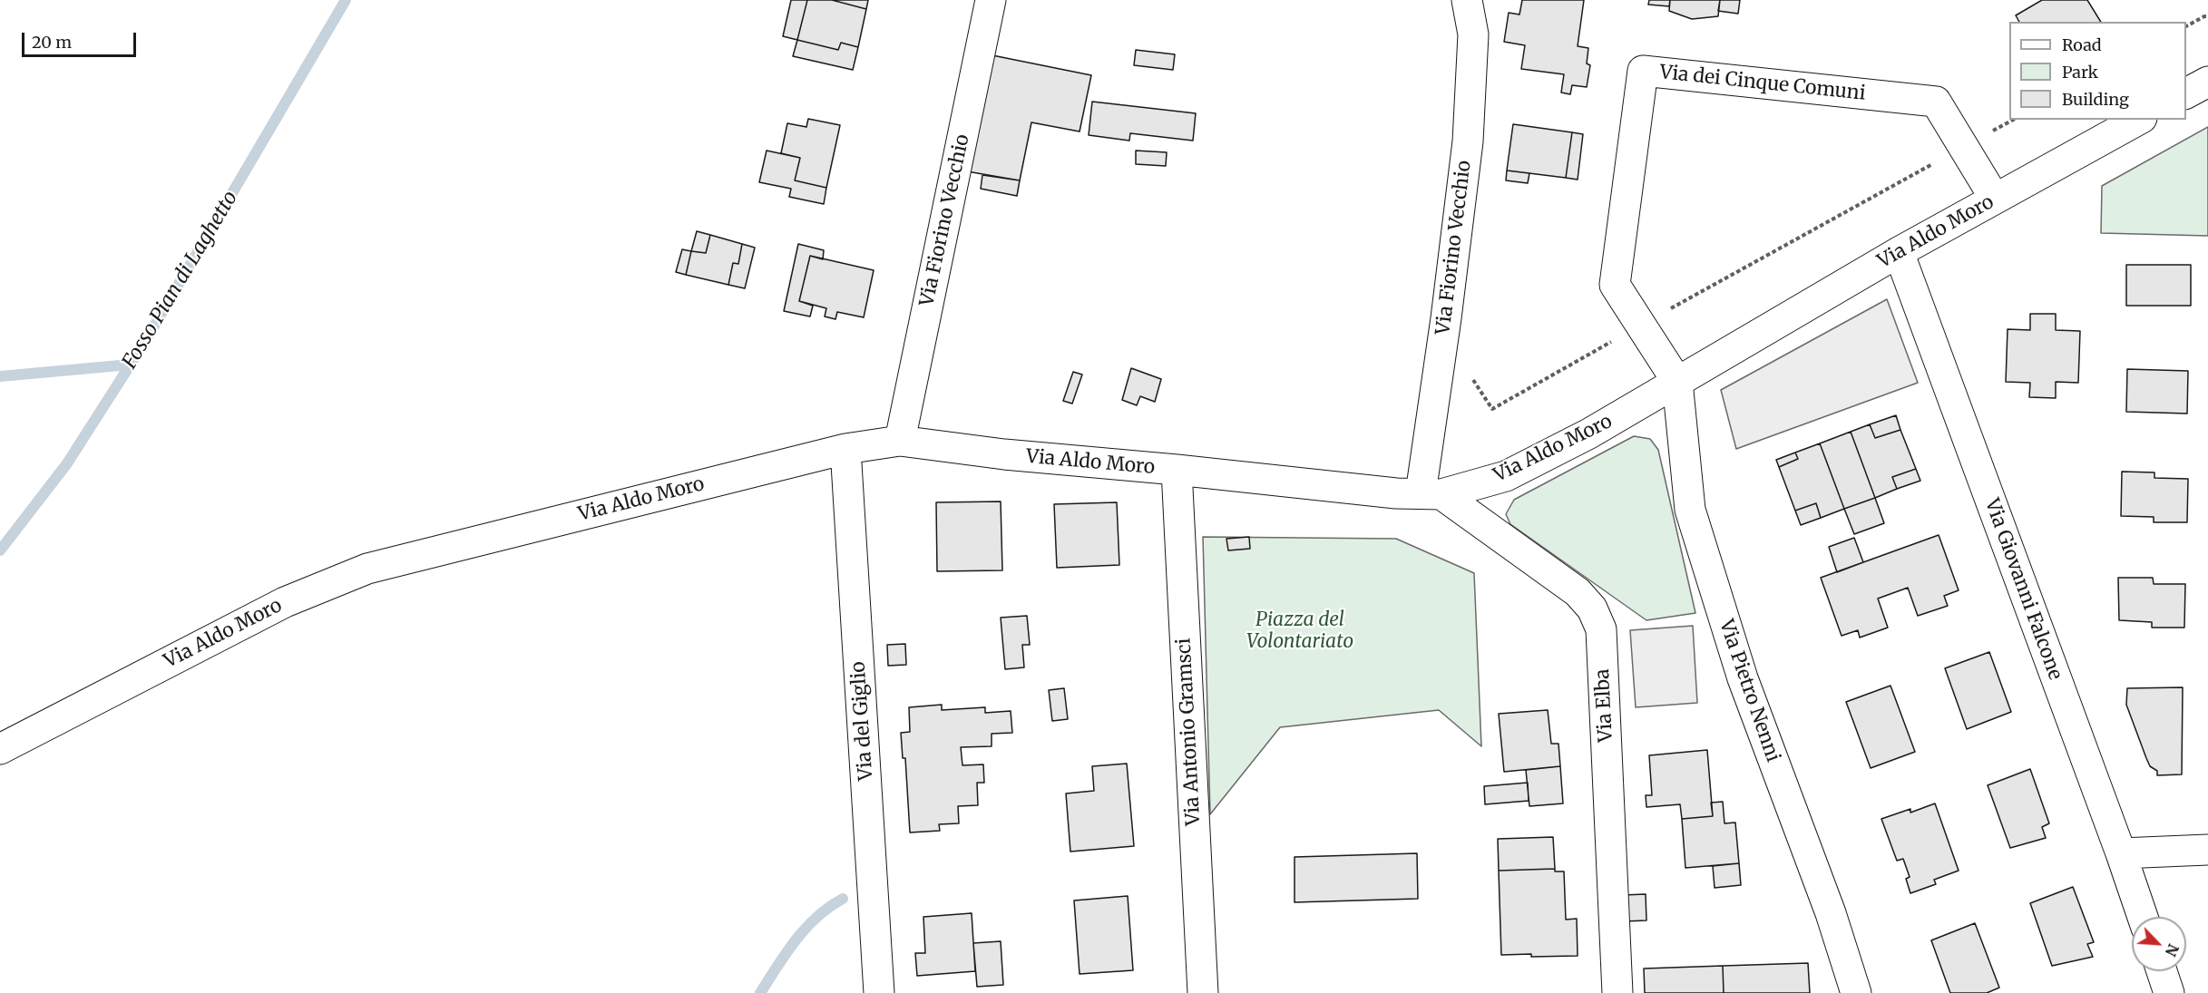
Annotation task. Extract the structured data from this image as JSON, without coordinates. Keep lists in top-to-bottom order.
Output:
{
  "streets": {
    "street": [
      "Via dei Cinque Comuni",
      "Via Fiorino Vecchio",
      "Via Aldo Moro",
      "Via Giovanni Falcone",
      "Via Pietro Nenni",
      "Via Elba",
      "Via del Giglio",
      "Via Antonio Gramsci"
    ]
  },
  "crossings": [
    ["Via dei Cinque Comuni", "Via Aldo Moro"],
    ["Via dei Cinque Comuni", "Via Pietro Nenni"],
    ["Via Fiorino Vecchio", "Via Aldo Moro"],
    ["Via Fiorino Vecchio", "Via Elba"],
    ["Via Aldo Moro", "Via Giovanni Falcone"],
    ["Via Aldo Moro", "Via Pietro Nenni"],
    ["Via Aldo Moro", "Via Elba"],
    ["Via Aldo Moro", "Via del Giglio"],
    ["Via Aldo Moro", "Via Antonio Gramsci"]
  ],
  "water": ["Fosso Pian di Laghetto"],
  "parks": ["Piazza del Volontariato"],
  "legend": ["Road", "Park", "Building"],
  "scale_bar": "20 m",
  "north": "bottom right"
}
